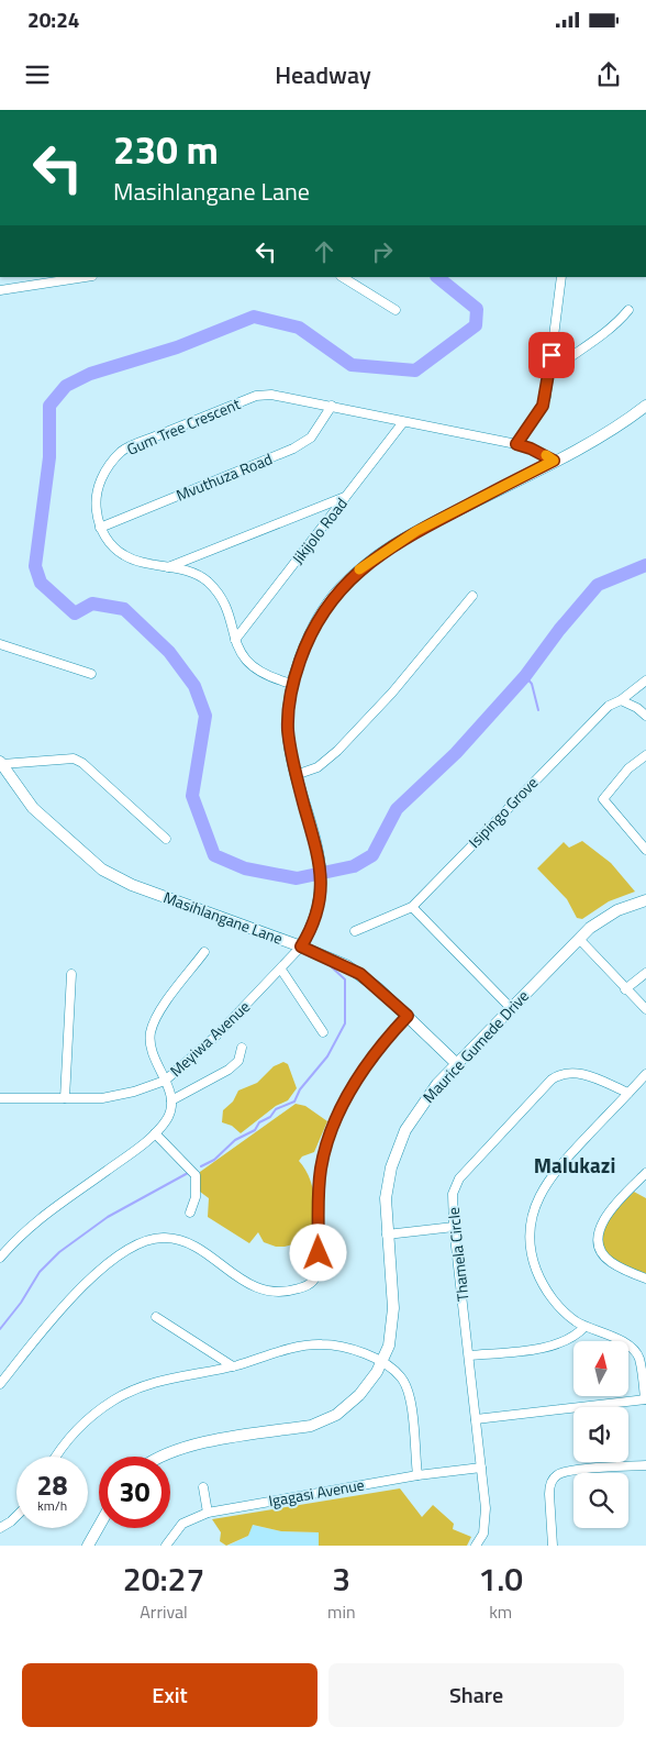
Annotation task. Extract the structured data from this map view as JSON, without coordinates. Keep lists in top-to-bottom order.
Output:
{
  "streets": {
    "street": [
      "Gum Tree Crescent",
      "Mvuthuza Road",
      "Jikijolo Road",
      "Isipingo Grove",
      "Masihlangane Lane",
      "Meyiwa Avenue",
      "Maurice Gumede Drive",
      "Thamela Circle",
      "Igagasi Avenue"
    ]
  },
  "crossings": [
    ["Gum Tree Crescent", "Mvuthuza Road"],
    ["Gum Tree Crescent", "Jikijolo Road"],
    ["Masihlangane Lane", "Meyiwa Avenue"],
    ["Masihlangane Lane", "Maurice Gumede Drive"],
    ["Thamela Circle", "Igagasi Avenue"]
  ],
  "districts": ["Malukazi"],
  "north": "top",
  "page": {
    "status": "20:24",
    "header": "Headway",
    "turn": ["230 m", "Masihlangane Lane"],
    "speed": "28 km/h",
    "limit": "30",
    "eta": [
      "20:27",
      "Arrival",
      "3",
      "min",
      "1.0",
      "km"
    ],
    "buttons": ["Exit", "Share"]
  }
}
